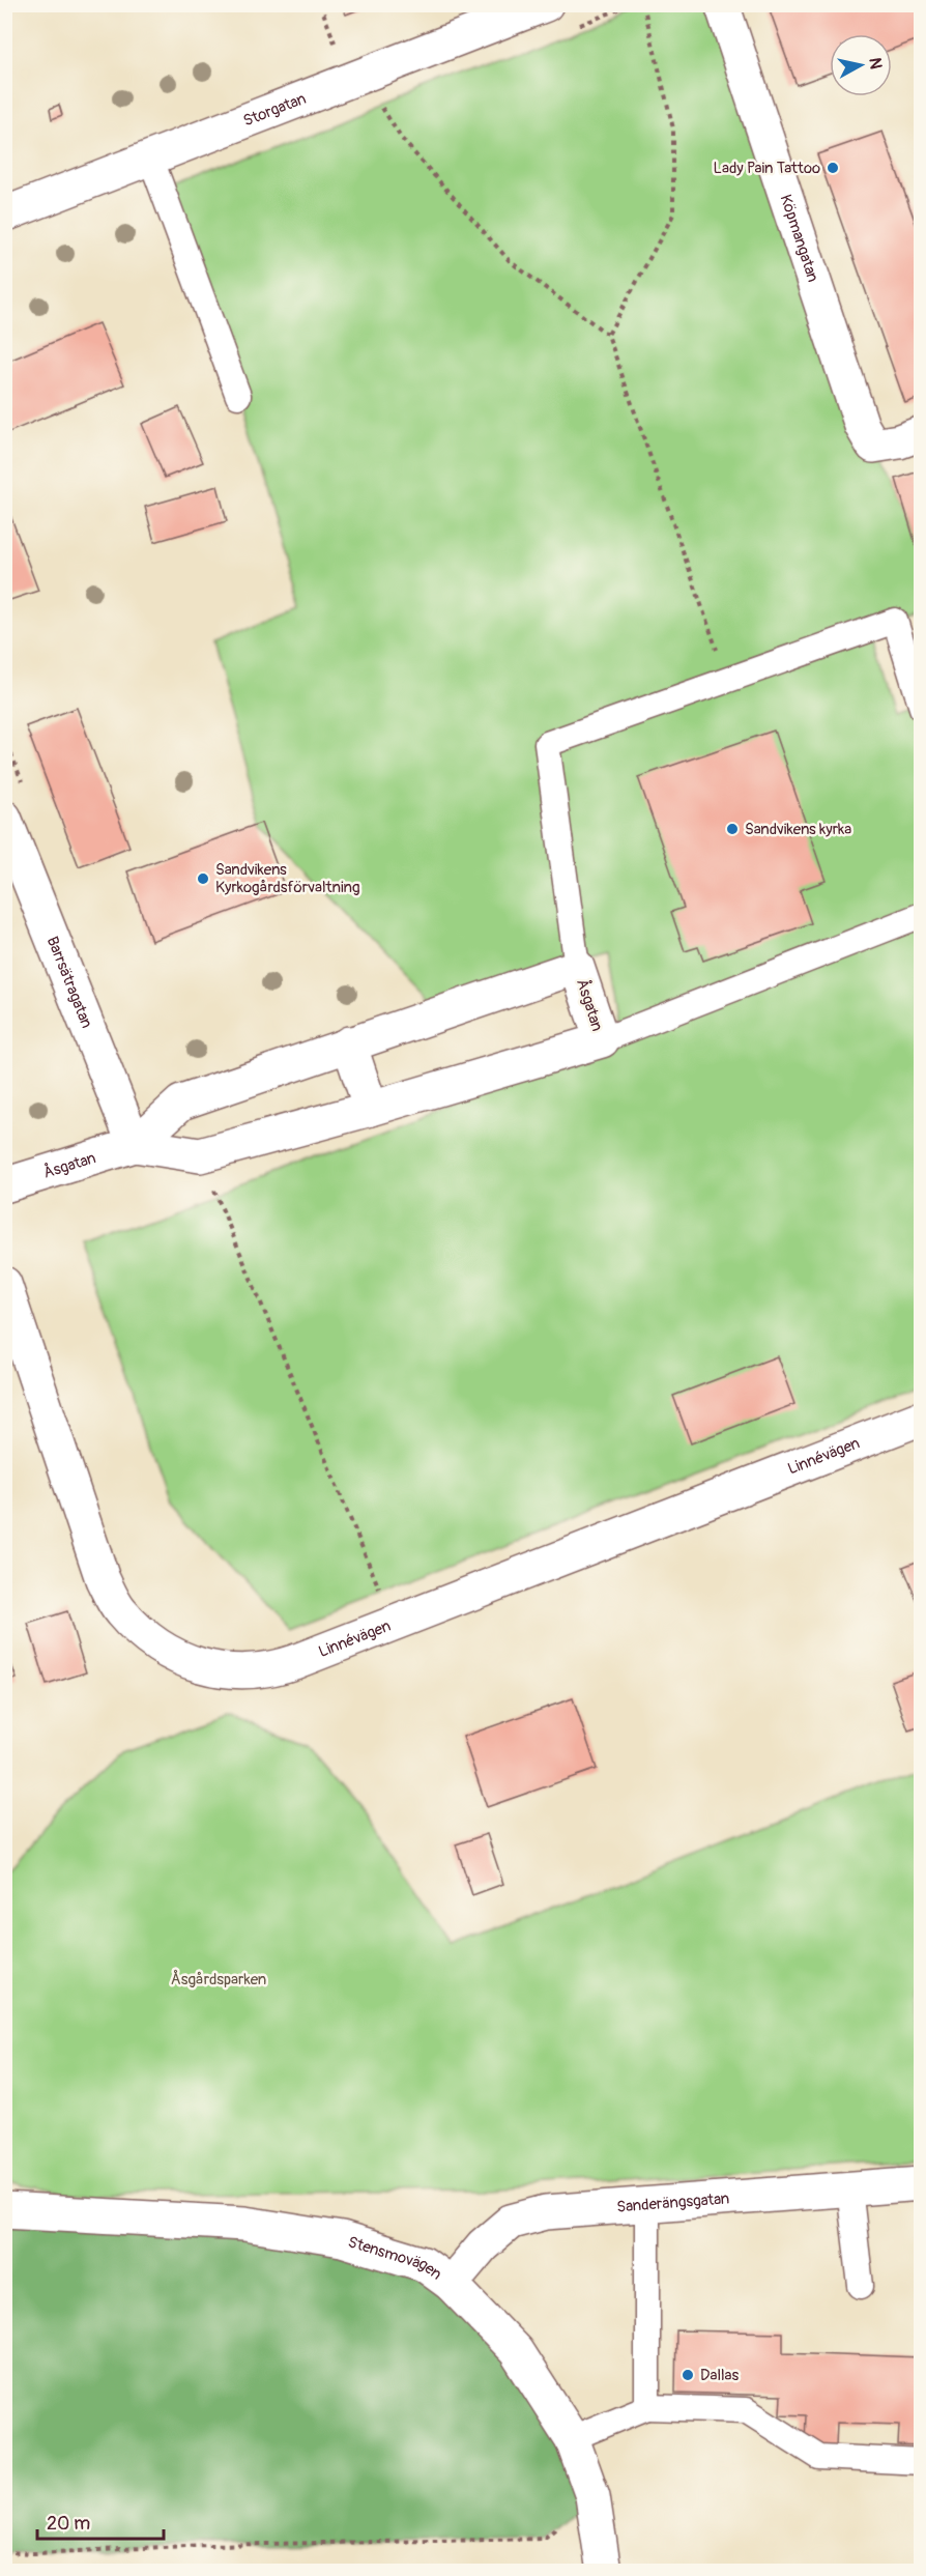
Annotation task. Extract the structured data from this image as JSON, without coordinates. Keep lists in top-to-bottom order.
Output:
{
  "streets": {
    "street": [
      "Storgatan",
      "Köpmangatan",
      "Barrsätragatan",
      "Åsgatan",
      "Linnévägen",
      "Sanderängsgatan",
      "Stensmovägen"
    ]
  },
  "crossings": [
    ["Barrsätragatan", "Åsgatan"],
    ["Sanderängsgatan", "Stensmovägen"]
  ],
  "parks": ["Åsgårdsparken"],
  "places": [
    "Lady Pain Tattoo",
    "Sandvikens kyrka",
    "Sandvikens Kyrkogårdsförvaltning",
    "Dallas"
  ],
  "scale_bar": "20 m",
  "north": "right"
}
